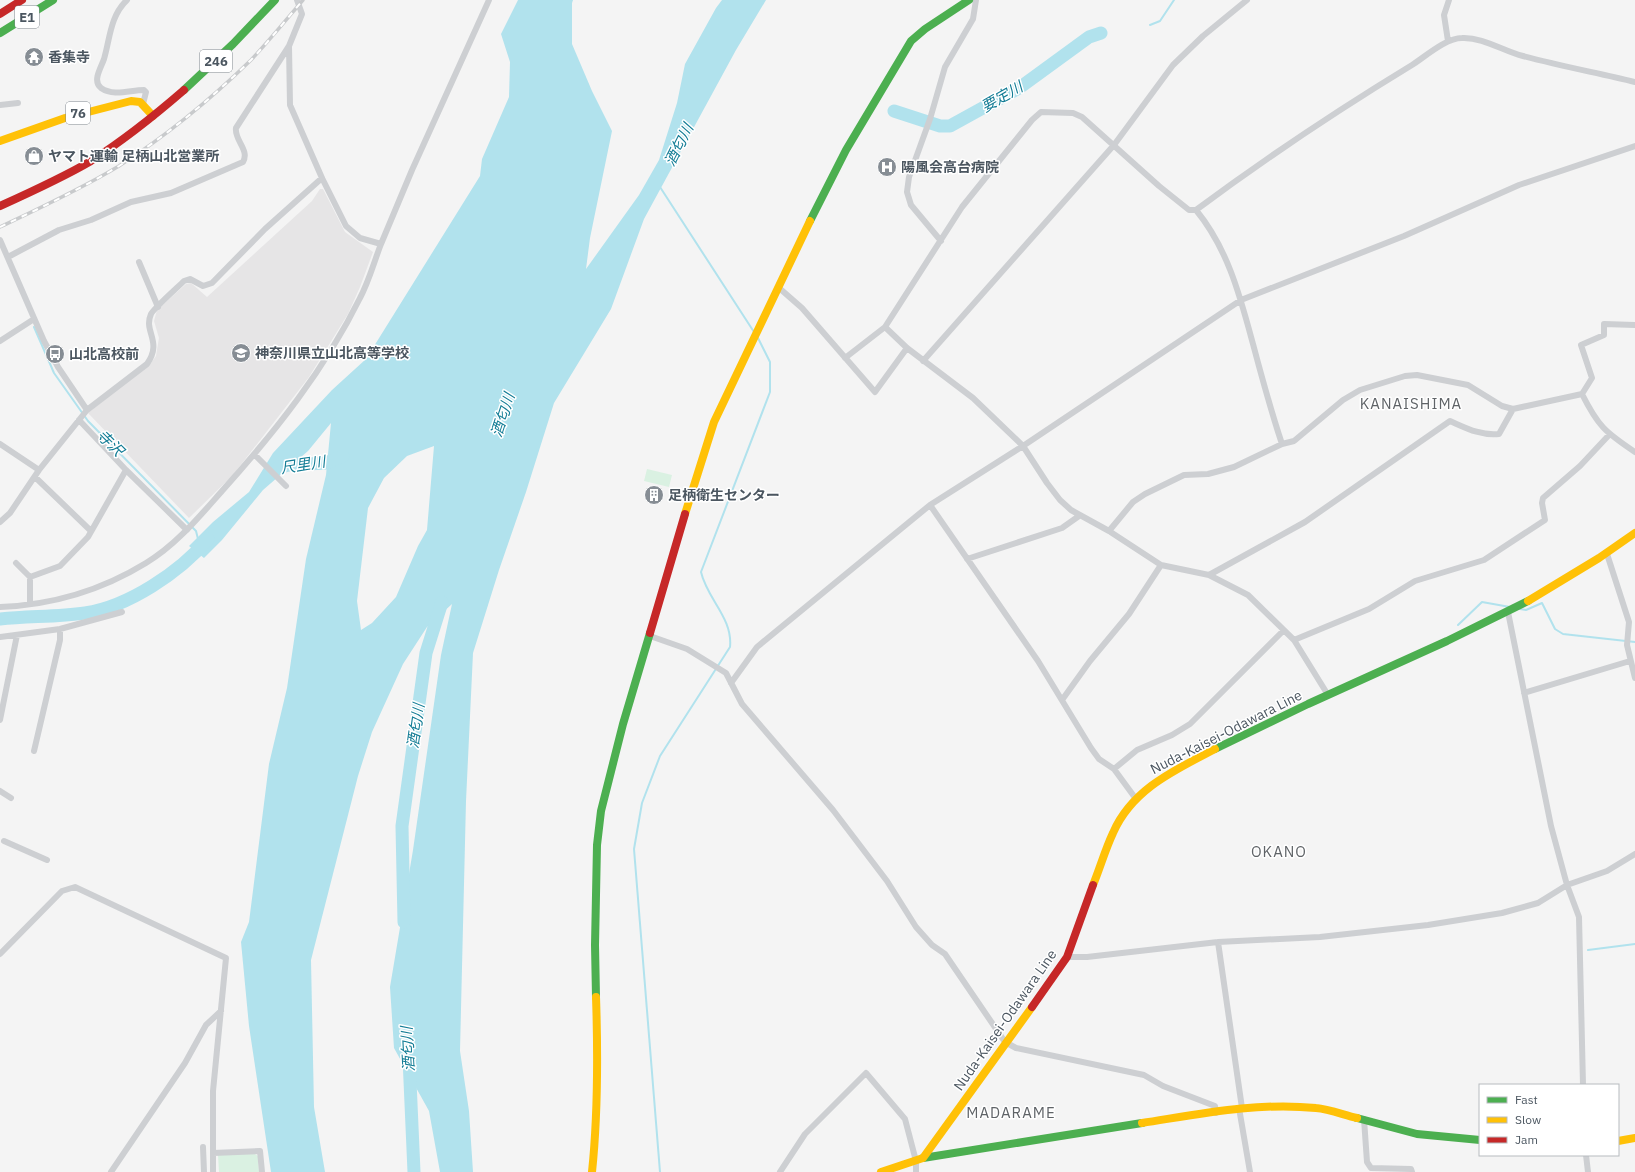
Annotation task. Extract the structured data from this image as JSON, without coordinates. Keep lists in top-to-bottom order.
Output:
{
  "streets": {
    "main road": [
      "E1",
      "246",
      "76",
      "Nuda-Kaisei-Odawara Line"
    ]
  },
  "districts": ["KANAISHIMA", "OKANO", "MADARAME"],
  "water": [
    "要定川",
    "酒匂川",
    "寺沢",
    "尺里川"
  ],
  "places": {
    "temple": ["香集寺"],
    "shop": ["ヤマト運輸 足柄山北営業所"],
    "hospital": ["陽風会高台病院"],
    "school or university": ["神奈川県立山北高等学校"],
    "bus stop": ["山北高校前"],
    "building": ["足柄衛生センター"]
  },
  "legend": ["Fast", "Slow", "Jam"]
}
